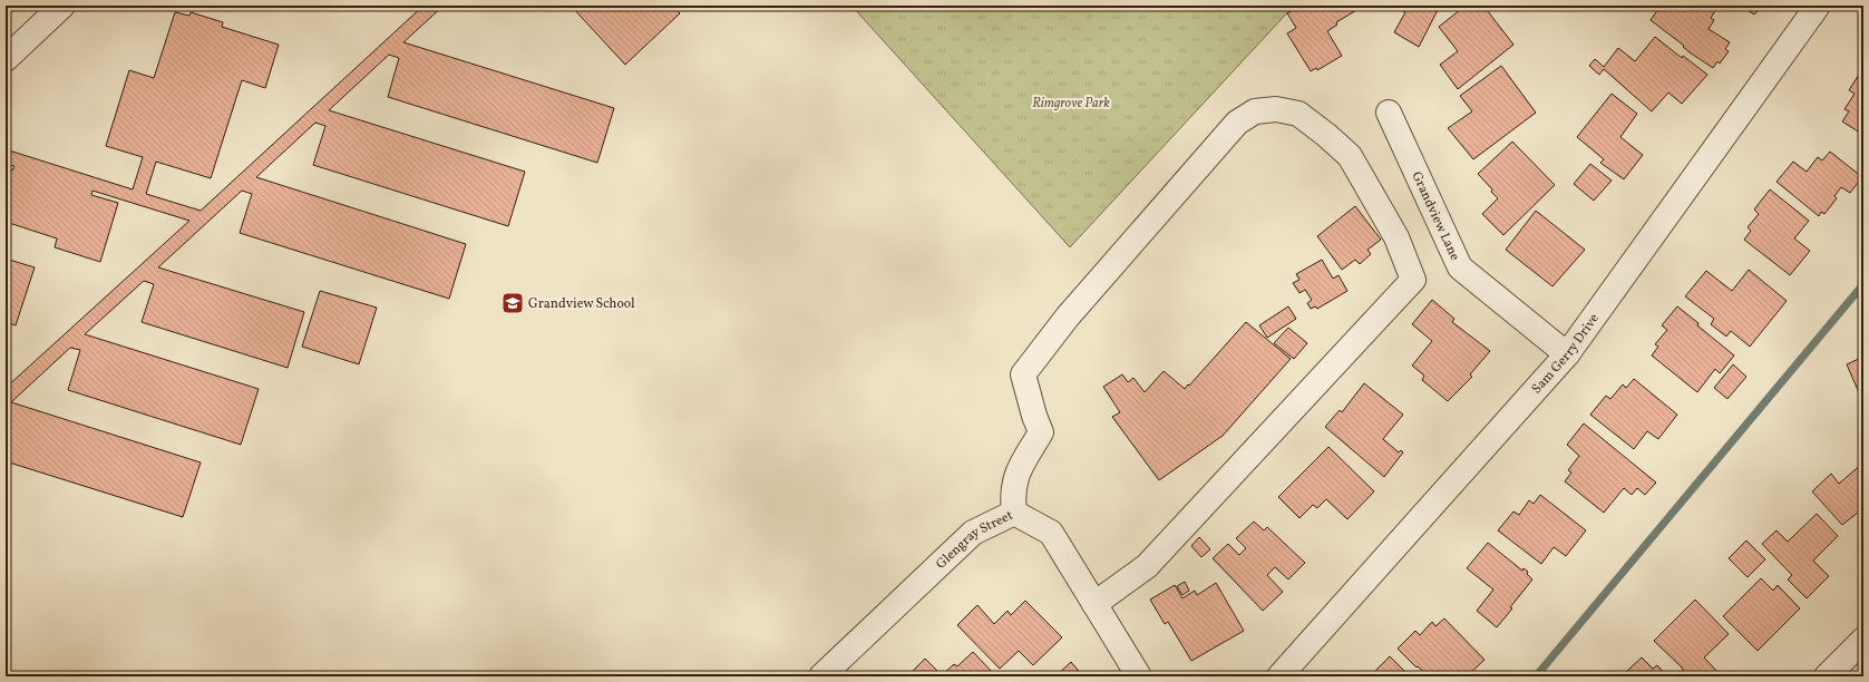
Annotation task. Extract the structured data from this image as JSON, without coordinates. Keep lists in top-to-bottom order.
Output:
{
  "streets": {
    "street": ["Grandview Lane", "Sam Gerry Drive", "Glengray Street"]
  },
  "crossings": [
    ["Grandview Lane", "Sam Gerry Drive"]
  ],
  "parks": ["Rimgrove Park"],
  "places": {
    "school or university": ["Grandview School"]
  }
}
